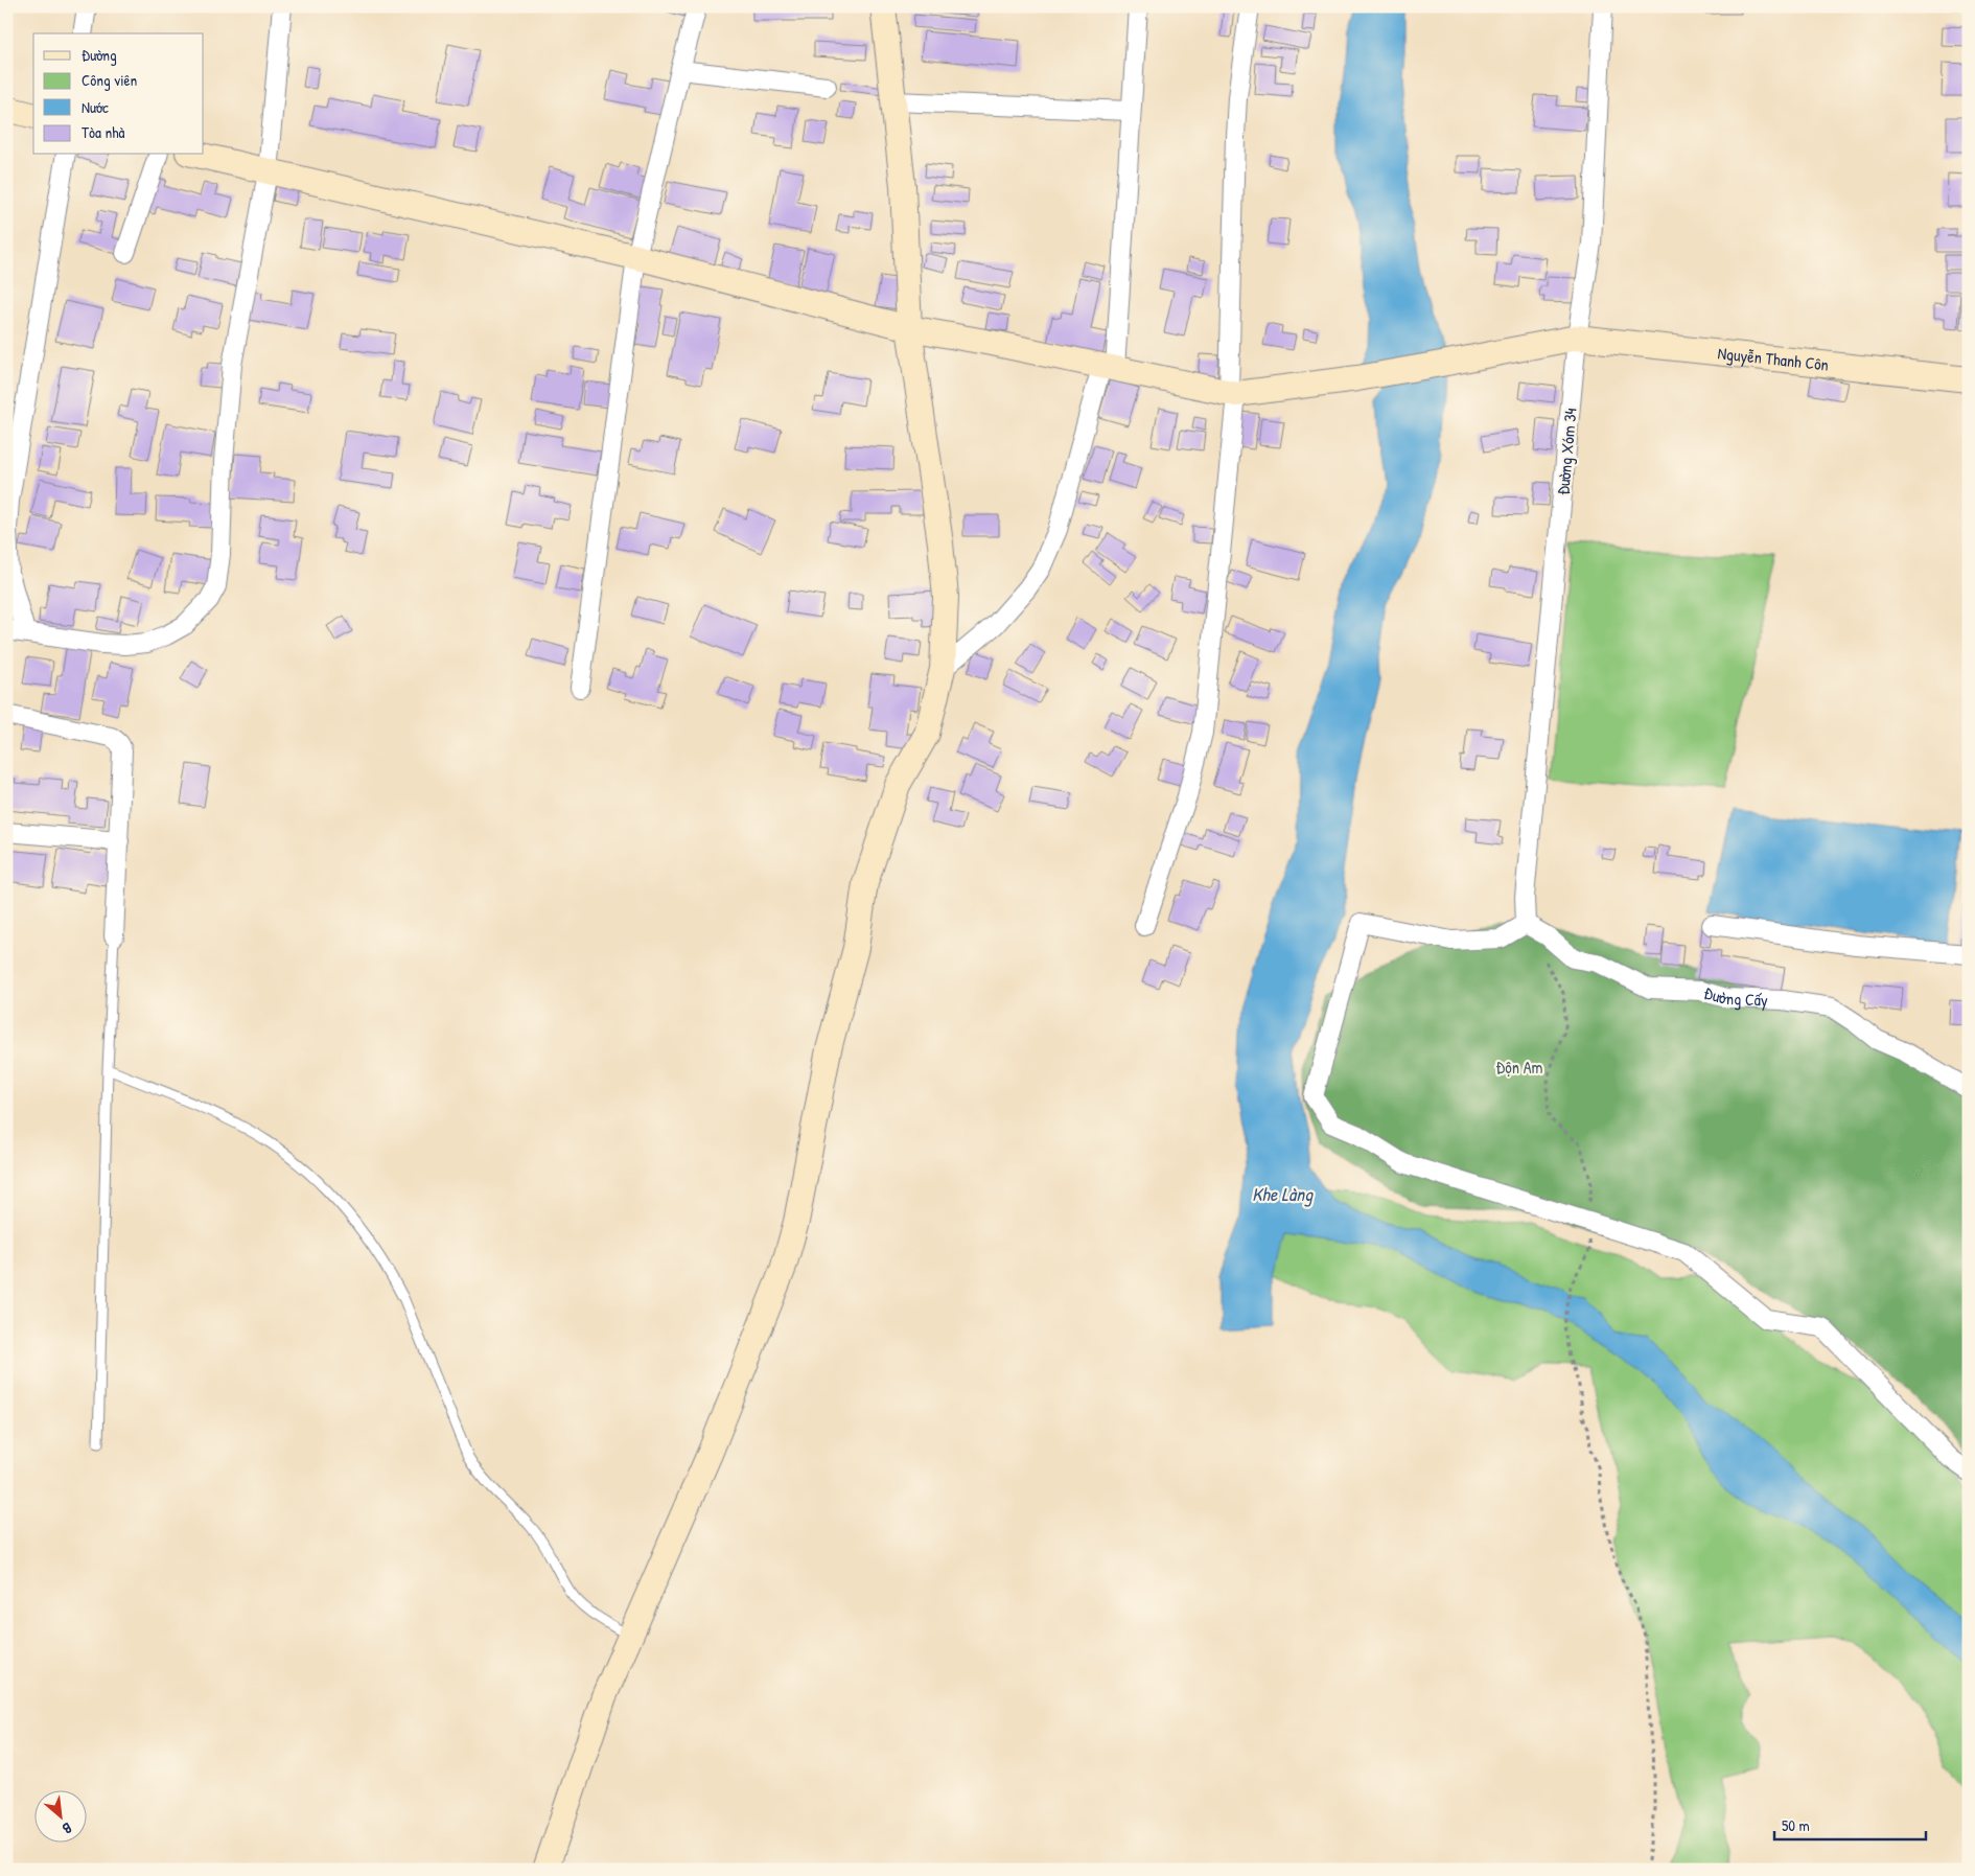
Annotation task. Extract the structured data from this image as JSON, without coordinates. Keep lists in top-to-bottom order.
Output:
{
  "streets": {
    "street": ["Nguyễn Thanh Côn", "Đường Xóm 34", "Đường Cấy"]
  },
  "crossings": [
    ["Nguyễn Thanh Côn", "Đường Xóm 34"],
    ["Đường Xóm 34", "Đường Cấy"]
  ],
  "water": ["Khe Làng"],
  "parks": ["Độn Am"],
  "legend": [
    "Đường",
    "Công viên",
    "Nước",
    "Tòa nhà"
  ],
  "scale_bar": "50 m",
  "north": "bottom right"
}
